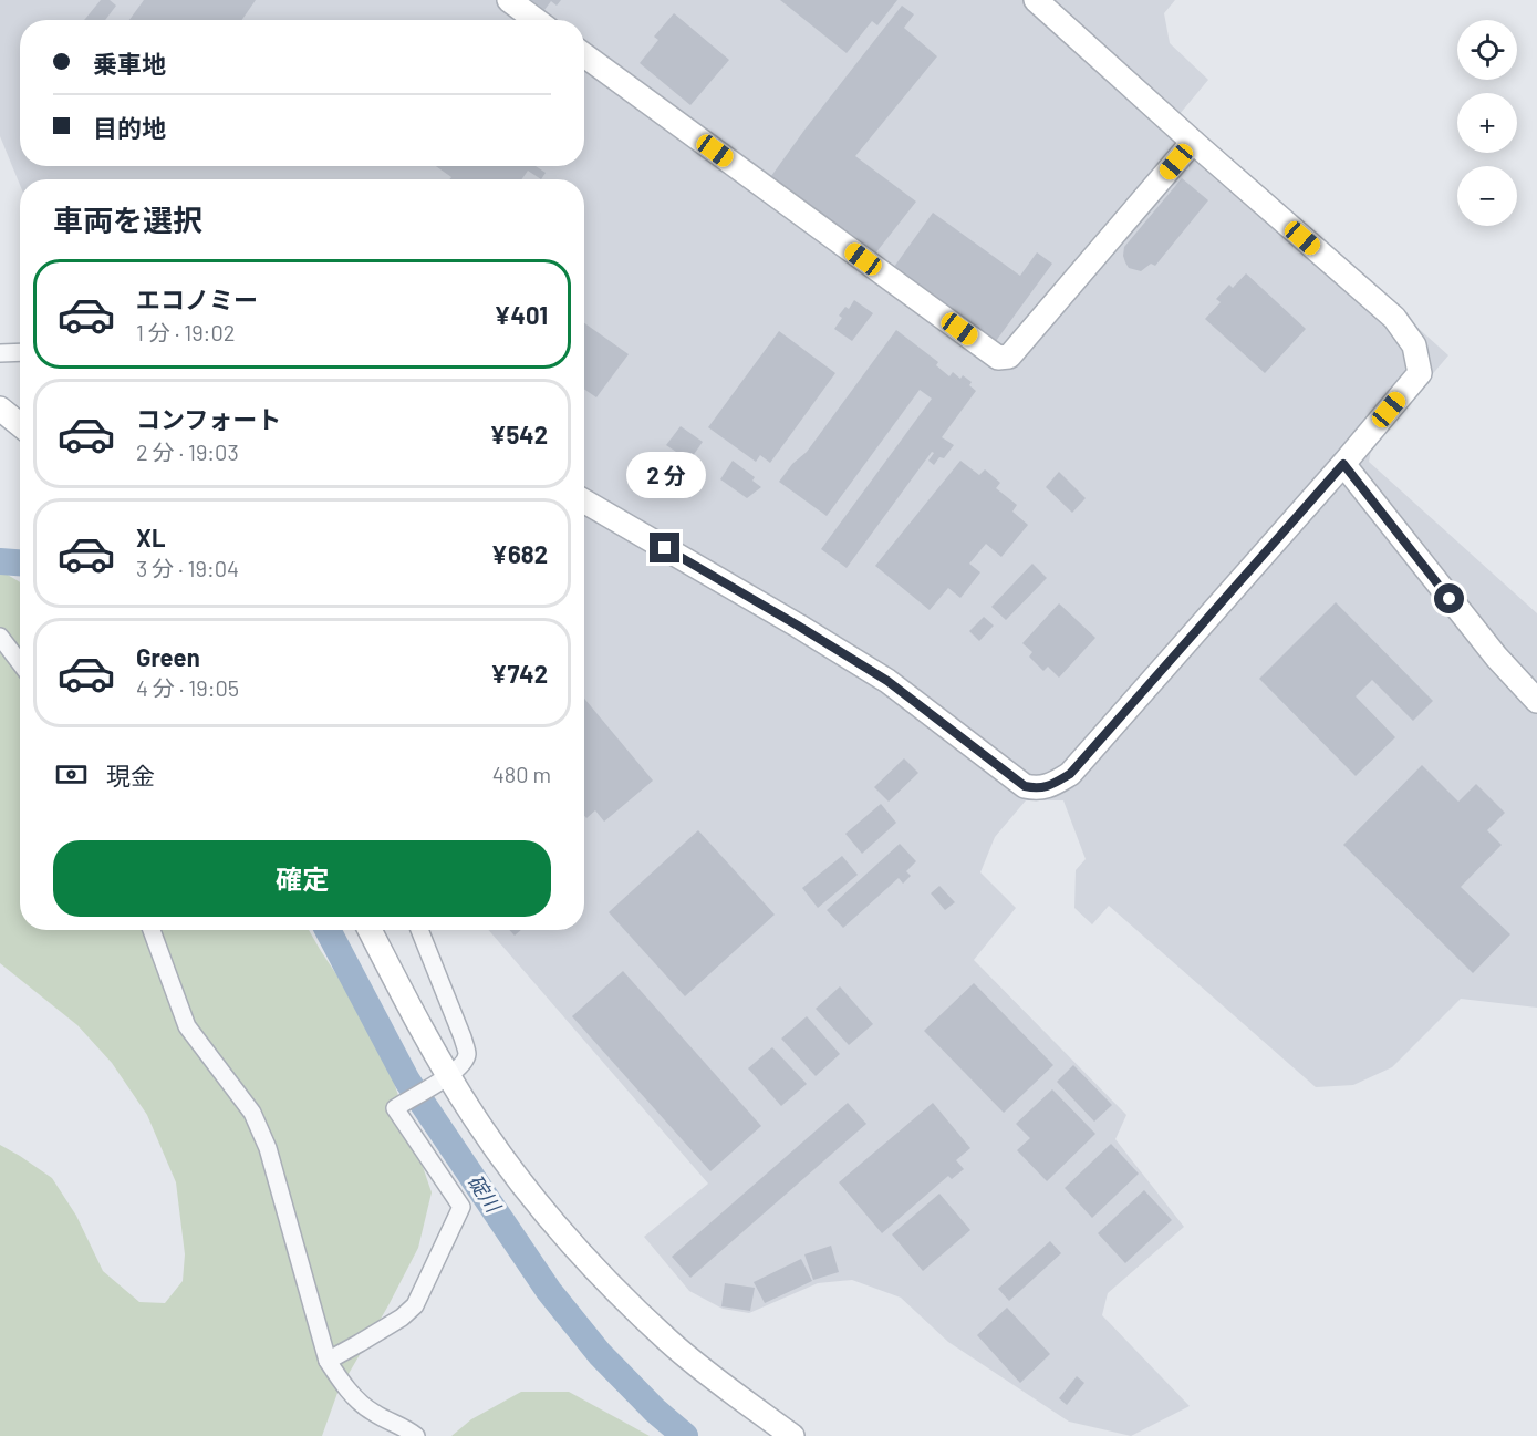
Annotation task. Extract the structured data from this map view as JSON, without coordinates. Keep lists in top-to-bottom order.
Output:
{
  "water": ["碇川"],
  "page": {
    "map_buttons": ["+", "−"],
    "banner": ["乗車地", "目的地"],
    "heading": "車両を選択",
    "list": [
      {
        "name": "エコノミー",
        "note": "1 分 · 19:02",
        "value": "¥401"
      },
      {
        "name": "コンフォート",
        "note": "2 分 · 19:03",
        "value": "¥542"
      },
      {
        "name": "XL",
        "note": "3 分 · 19:04",
        "value": "¥682"
      },
      {
        "name": "Green",
        "note": "4 分 · 19:05",
        "value": "¥742"
      }
    ],
    "bubble": "2 分",
    "pay": ["現金", "480 m"],
    "buttons": "確定"
  }
}
